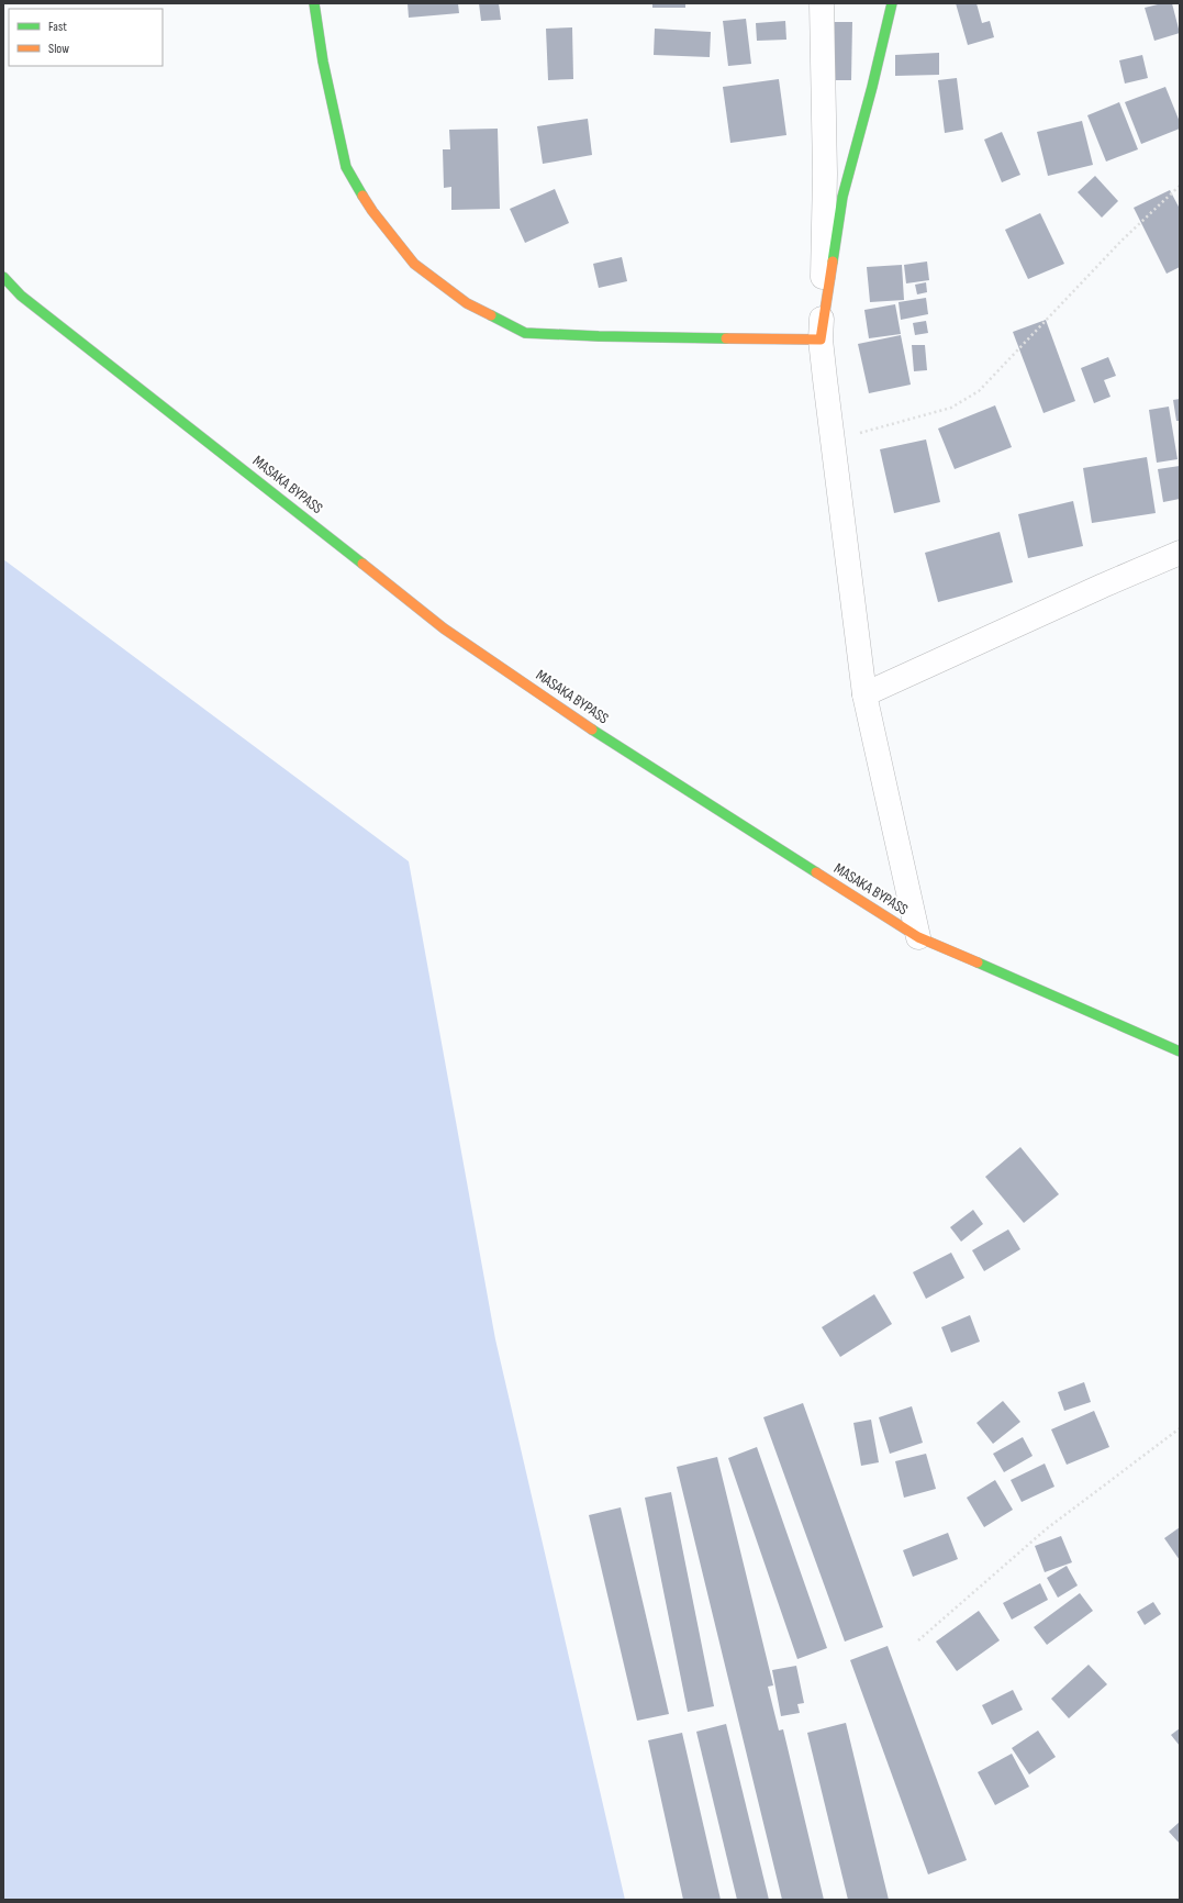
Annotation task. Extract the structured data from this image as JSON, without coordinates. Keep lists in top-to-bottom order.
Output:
{
  "streets": {
    "main road": ["MASAKA BYPASS"]
  },
  "legend": ["Fast", "Slow"]
}
